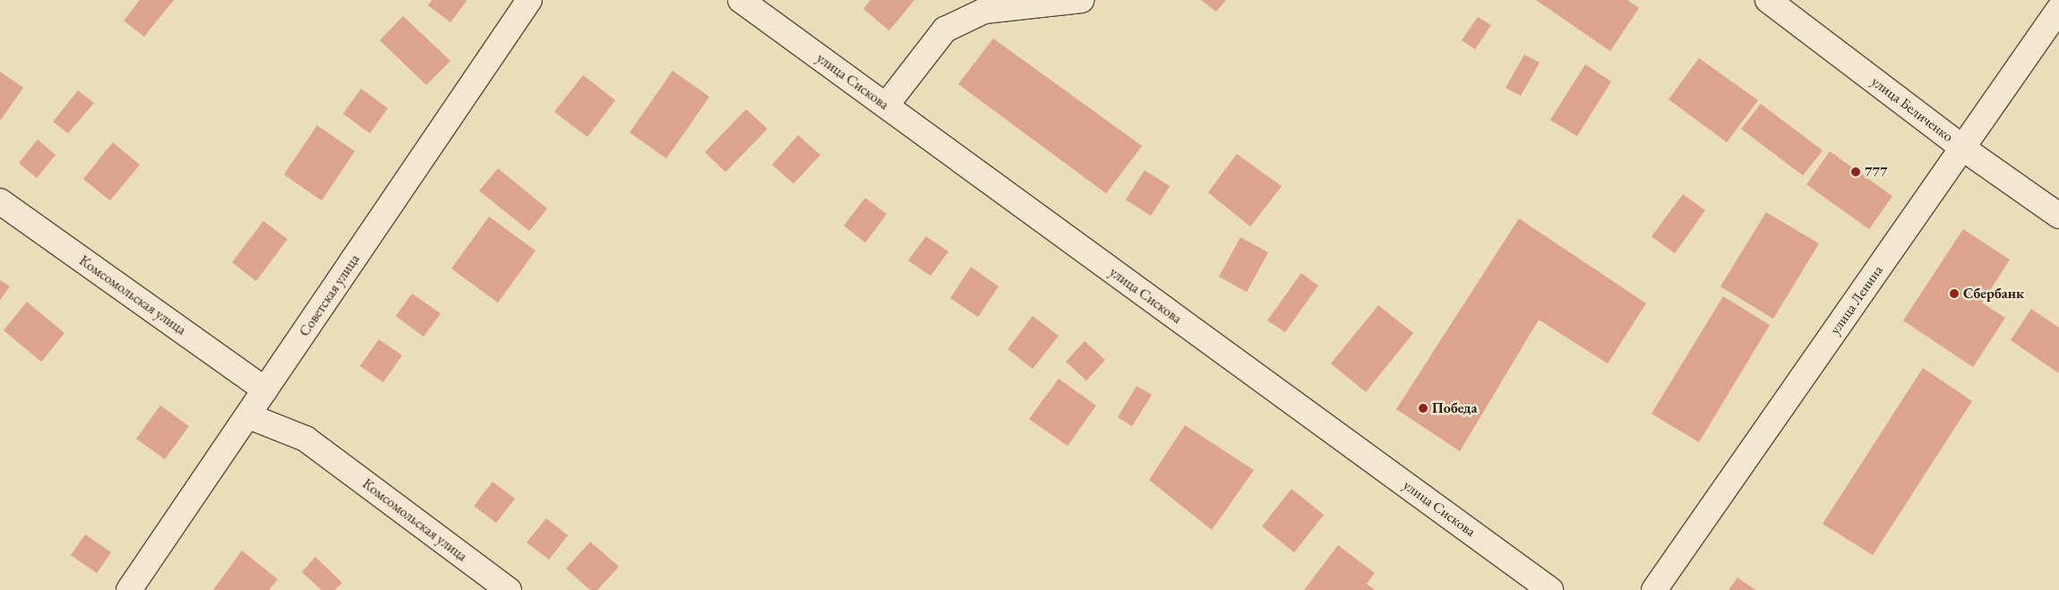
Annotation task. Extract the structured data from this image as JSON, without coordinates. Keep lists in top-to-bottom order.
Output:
{
  "streets": {
    "street": [
      "улица Сискова",
      "улица Беличенко",
      "Комсомольская улица",
      "Советская улица",
      "улица Ленина"
    ]
  },
  "crossings": [
    ["улица Беличенко", "улица Ленина"],
    ["Комсомольская улица", "Советская улица"]
  ],
  "places": ["777", "Сбербанк", "Победа"]
}
